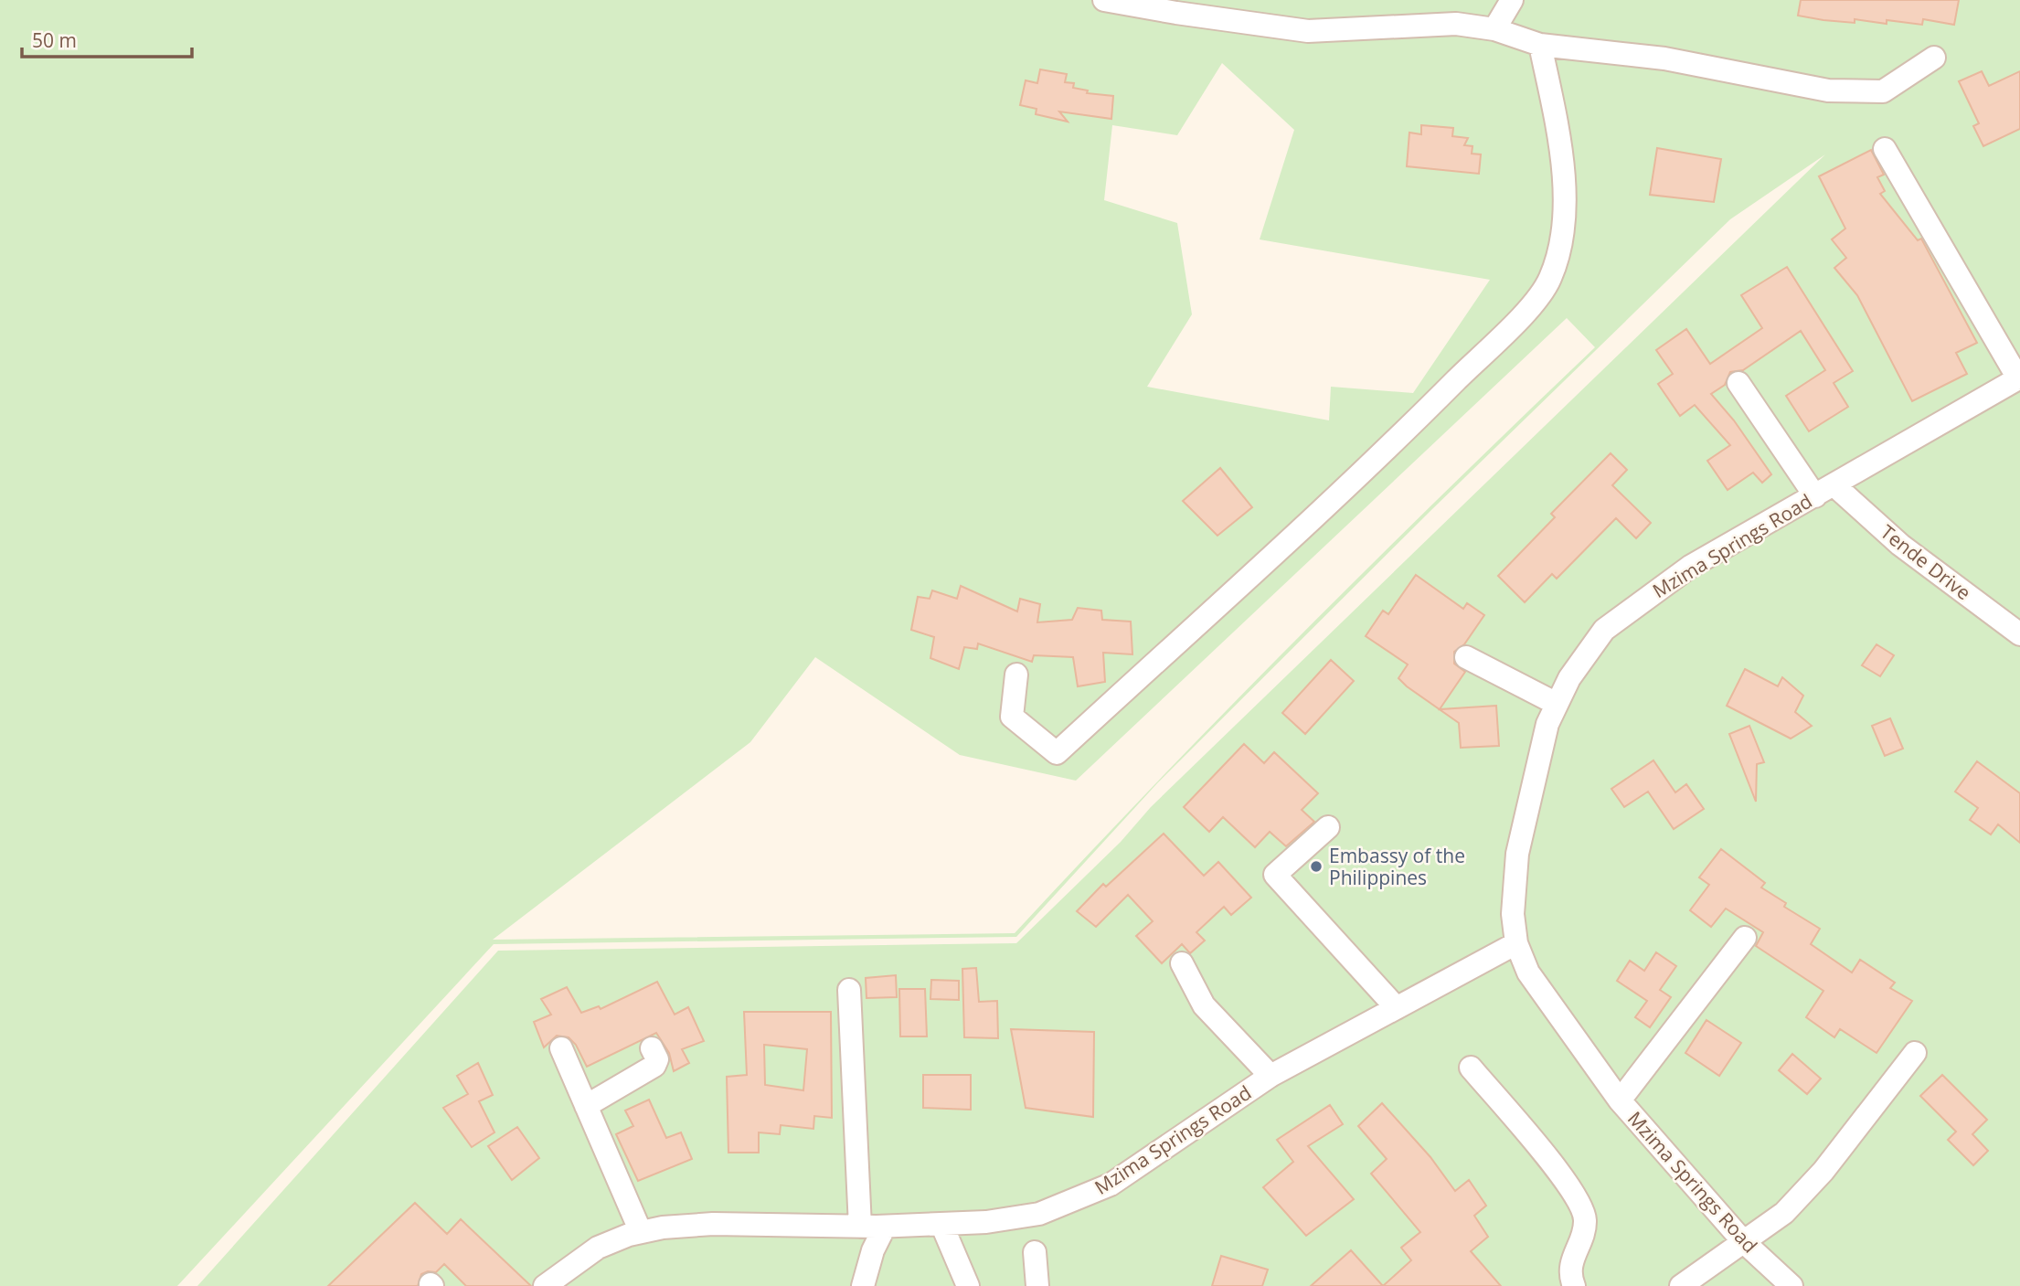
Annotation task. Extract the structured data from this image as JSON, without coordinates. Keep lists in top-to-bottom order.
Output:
{
  "streets": {
    "street": ["Mzima Springs Road", "Tende Drive"]
  },
  "crossings": [
    ["Mzima Springs Road", "Tende Drive"]
  ],
  "places": ["Embassy of the Philippines"],
  "scale_bar": "50 m"
}
